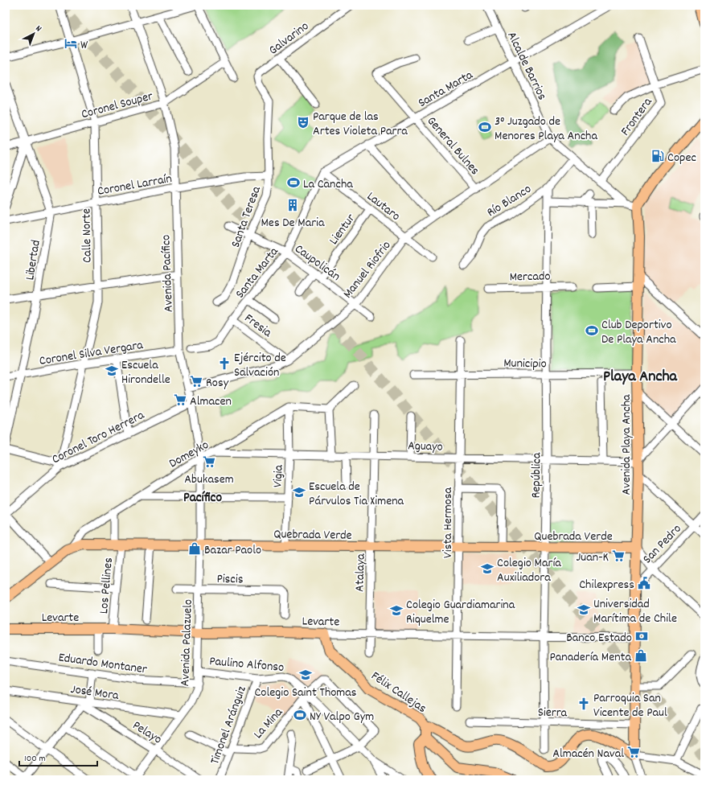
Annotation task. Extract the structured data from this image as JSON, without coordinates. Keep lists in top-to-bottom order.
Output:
{
  "streets": {
    "main road": [
      "Avenida Playa Ancha",
      "Quebrada Verde",
      "Levarte",
      "Félix Callejas"
    ],
    "street": [
      "Galvarino",
      "Alcalde Barrios",
      "Santa Marta",
      "Coronel Souper",
      "Frontera",
      "General Bulnes",
      "Coronel Larraín",
      "Río Blanco",
      "Lautaro",
      "Santa Teresa",
      "Lientur",
      "Calle Norte",
      "Libertad",
      "Caupolicán",
      "Manuel Riofrio",
      "Avenida Pacífico",
      "Mercado",
      "Fresia",
      "Coronel Silva Vergara",
      "Municipio",
      "Coronel Toro Herrera",
      "Aguayo",
      "Domeyko",
      "República",
      "Vigia",
      "Vista Hermosa",
      "San Pedro",
      "Atalaya",
      "Piscis",
      "Los Pellines",
      "Avenida Palazuelo",
      "Eduardo Montaner",
      "Paulino Alfonso",
      "José Mora",
      "Sierra",
      "La Mina",
      "Timonel Aránguiz",
      "Pelayo"
    ]
  },
  "crossings": [
    ["Galvarino", "Santa Teresa"],
    ["Alcalde Barrios", "Santa Marta"],
    ["Alcalde Barrios", "Frontera"],
    ["Alcalde Barrios", "Río Blanco"],
    ["Alcalde Barrios", "Manuel Riofrio"],
    ["Alcalde Barrios", "Avenida Playa Ancha"],
    ["Santa Marta", "General Bulnes"],
    ["Santa Marta", "Lautaro"],
    ["Santa Marta", "Caupolicán"],
    ["Santa Marta", "Fresia"],
    ["Coronel Souper", "Calle Norte"],
    ["Coronel Souper", "Libertad"],
    ["Coronel Souper", "Avenida Pacífico"],
    ["General Bulnes", "Manuel Riofrio"],
    ["Coronel Larraín", "Santa Teresa"],
    ["Coronel Larraín", "Calle Norte"],
    ["Coronel Larraín", "Libertad"],
    ["Coronel Larraín", "Avenida Pacífico"],
    ["Río Blanco", "República"],
    ["Lautaro", "Lientur"],
    ["Lautaro", "Manuel Riofrio"],
    ["Santa Teresa", "Caupolicán"],
    ["Lientur", "Caupolicán"],
    ["Calle Norte", "Coronel Silva Vergara"],
    ["Calle Norte", "Coronel Toro Herrera"],
    ["Libertad", "Coronel Silva Vergara"],
    ["Caupolicán", "Manuel Riofrio"],
    ["Manuel Riofrio", "Avenida Pacífico"],
    ["Manuel Riofrio", "Fresia"],
    ["Avenida Pacífico", "Coronel Silva Vergara"],
    ["Avenida Pacífico", "Coronel Toro Herrera"],
    ["Avenida Pacífico", "Domeyko"],
    ["Avenida Pacífico", "Quebrada Verde"],
    ["Avenida Pacífico", "Avenida Palazuelo"],
    ["Mercado", "República"],
    ["Municipio", "Avenida Playa Ancha"],
    ["Municipio", "República"],
    ["Municipio", "Vista Hermosa"],
    ["Aguayo", "Avenida Playa Ancha"],
    ["Aguayo", "Domeyko"],
    ["Aguayo", "República"],
    ["Aguayo", "Vigia"],
    ["Aguayo", "Vista Hermosa"],
    ["Aguayo", "Atalaya"],
    ["Avenida Playa Ancha", "Quebrada Verde"],
    ["Avenida Playa Ancha", "San Pedro"],
    ["Avenida Playa Ancha", "Levarte"],
    ["Avenida Playa Ancha", "Félix Callejas"],
    ["Avenida Playa Ancha", "Sierra"],
    ["Domeyko", "Vigia"],
    ["Domeyko", "Quebrada Verde"],
    ["Domeyko", "Los Pellines"],
    ["República", "Quebrada Verde"],
    ["República", "Levarte"],
    ["República", "Sierra"],
    ["Vigia", "Quebrada Verde"],
    ["Vista Hermosa", "Quebrada Verde"],
    ["Vista Hermosa", "Levarte"],
    ["Quebrada Verde", "Atalaya"],
    ["Quebrada Verde", "Los Pellines"],
    ["Quebrada Verde", "Avenida Palazuelo"],
    ["Atalaya", "Levarte"],
    ["Piscis", "Avenida Palazuelo"],
    ["Los Pellines", "Levarte"],
    ["Levarte", "Avenida Palazuelo"],
    ["Levarte", "Félix Callejas"],
    ["Avenida Palazuelo", "Eduardo Montaner"],
    ["Avenida Palazuelo", "Paulino Alfonso"],
    ["Avenida Palazuelo", "José Mora"],
    ["Avenida Palazuelo", "Pelayo"],
    ["Paulino Alfonso", "La Mina"],
    ["Paulino Alfonso", "Timonel Aránguiz"],
    ["José Mora", "Pelayo"]
  ],
  "districts": ["Playa Ancha", "Pacífico"],
  "places": {
    "hotel": ["W"],
    "theatre": ["Parque de las Artes Violeta Parra"],
    "sports": [
      "3° Juzgado de Menores Playa Ancha",
      "La Cancha",
      "Club Deportivo De Playa Ancha",
      "NY Valpo Gym"
    ],
    "fuel station": ["Copec"],
    "building": ["Mes De Maria"],
    "church": ["Ejército de Salvación", "Parroquia San Vicente de Paul"],
    "school or university": [
      "Escuela Hirondelle",
      "Escuela de Párvulos Tia Ximena",
      "Colegio María Auxiliadora",
      "Universidad Marítima de Chile",
      "Colegio Guardiamarina Riquelme",
      "Colegio Saint Thomas"
    ],
    "supermarket": [
      "Rosy",
      "Almacen",
      "Abukasem",
      "Juan-K",
      "Almacén Naval"
    ],
    "shop": ["Bazar Paolo", "Panadería Menta"],
    "public building": ["Chilexpress"],
    "bank": ["Banco Estado"]
  },
  "scale_bar": "100 m",
  "north": "top right"
}
